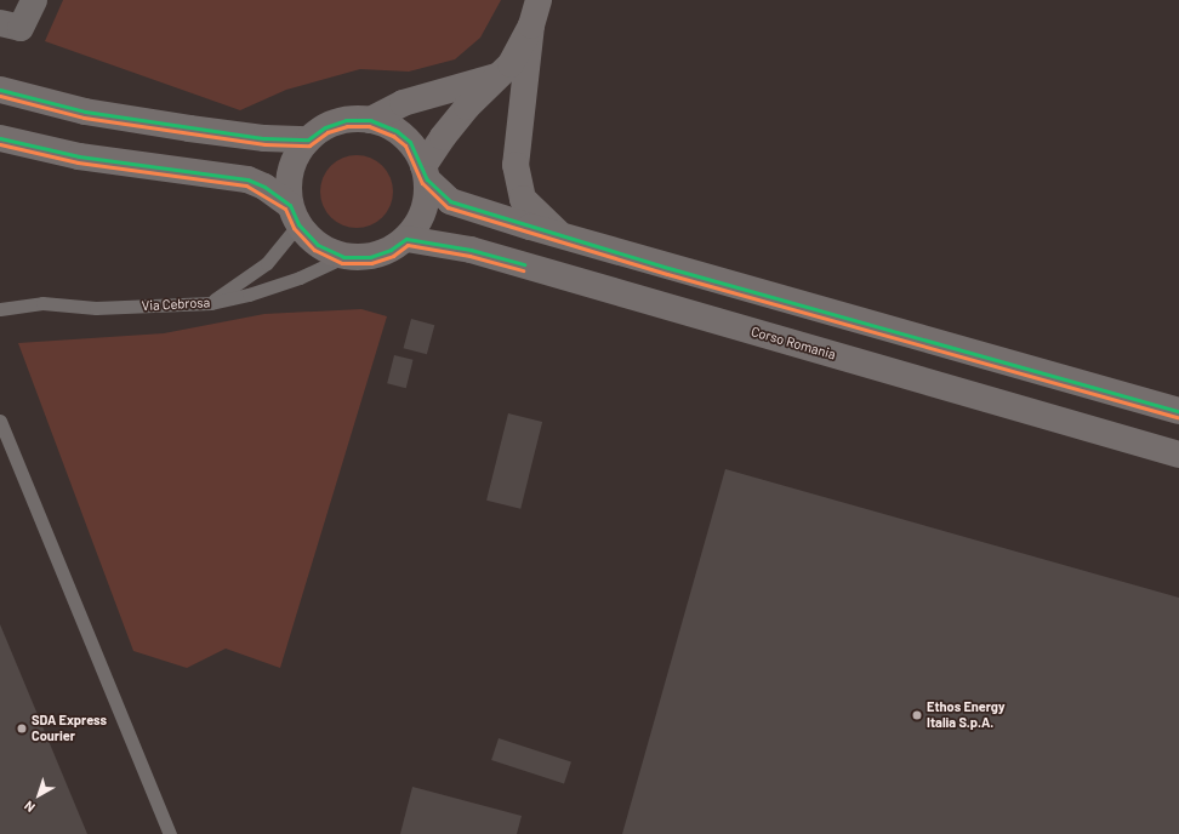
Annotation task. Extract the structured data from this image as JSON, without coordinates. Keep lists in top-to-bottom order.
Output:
{
  "streets": {
    "main road": ["Corso Romania"],
    "lane": ["Via Cebrosa"]
  },
  "crossings": [
    ["Via Cebrosa", "Corso Romania"]
  ],
  "places": ["Ethos Energy Italia S.p.A.", "SDA Express Courier"],
  "north": "bottom left"
}
